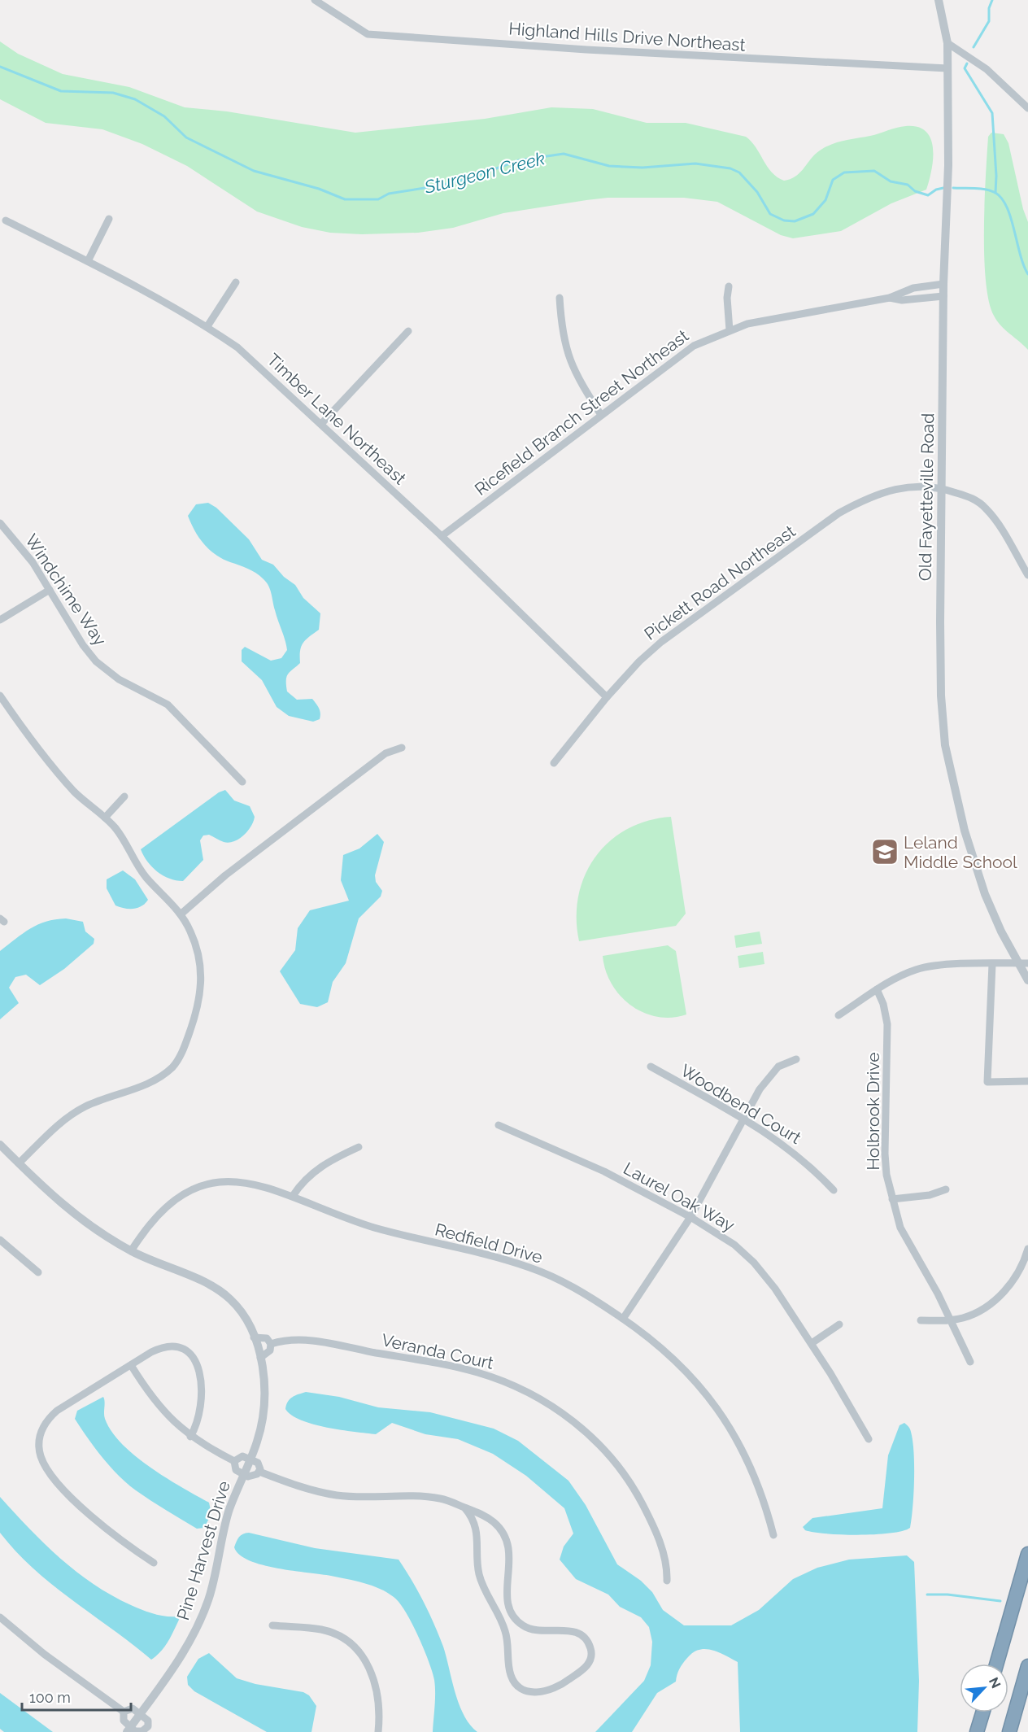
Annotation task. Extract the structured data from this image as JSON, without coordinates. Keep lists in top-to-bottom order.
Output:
{
  "streets": {
    "street": [
      "Highland Hills Drive Northeast",
      "Ricefield Branch Street Northeast",
      "Timber Lane Northeast",
      "Old Fayetteville Road",
      "Pickett Road Northeast",
      "Windchime Way",
      "Woodbend Court",
      "Holbrook Drive",
      "Laurel Oak Way",
      "Redfield Drive",
      "Veranda Court",
      "Pine Harvest Drive"
    ]
  },
  "crossings": [
    ["Highland Hills Drive Northeast", "Old Fayetteville Road"],
    ["Ricefield Branch Street Northeast", "Timber Lane Northeast"],
    ["Ricefield Branch Street Northeast", "Old Fayetteville Road"],
    ["Timber Lane Northeast", "Pickett Road Northeast"],
    ["Old Fayetteville Road", "Pickett Road Northeast"],
    ["Redfield Drive", "Pine Harvest Drive"]
  ],
  "water": ["Sturgeon Creek"],
  "places": {
    "school or university": ["Leland Middle School"]
  },
  "scale_bar": "100 m",
  "north": "top right"
}
